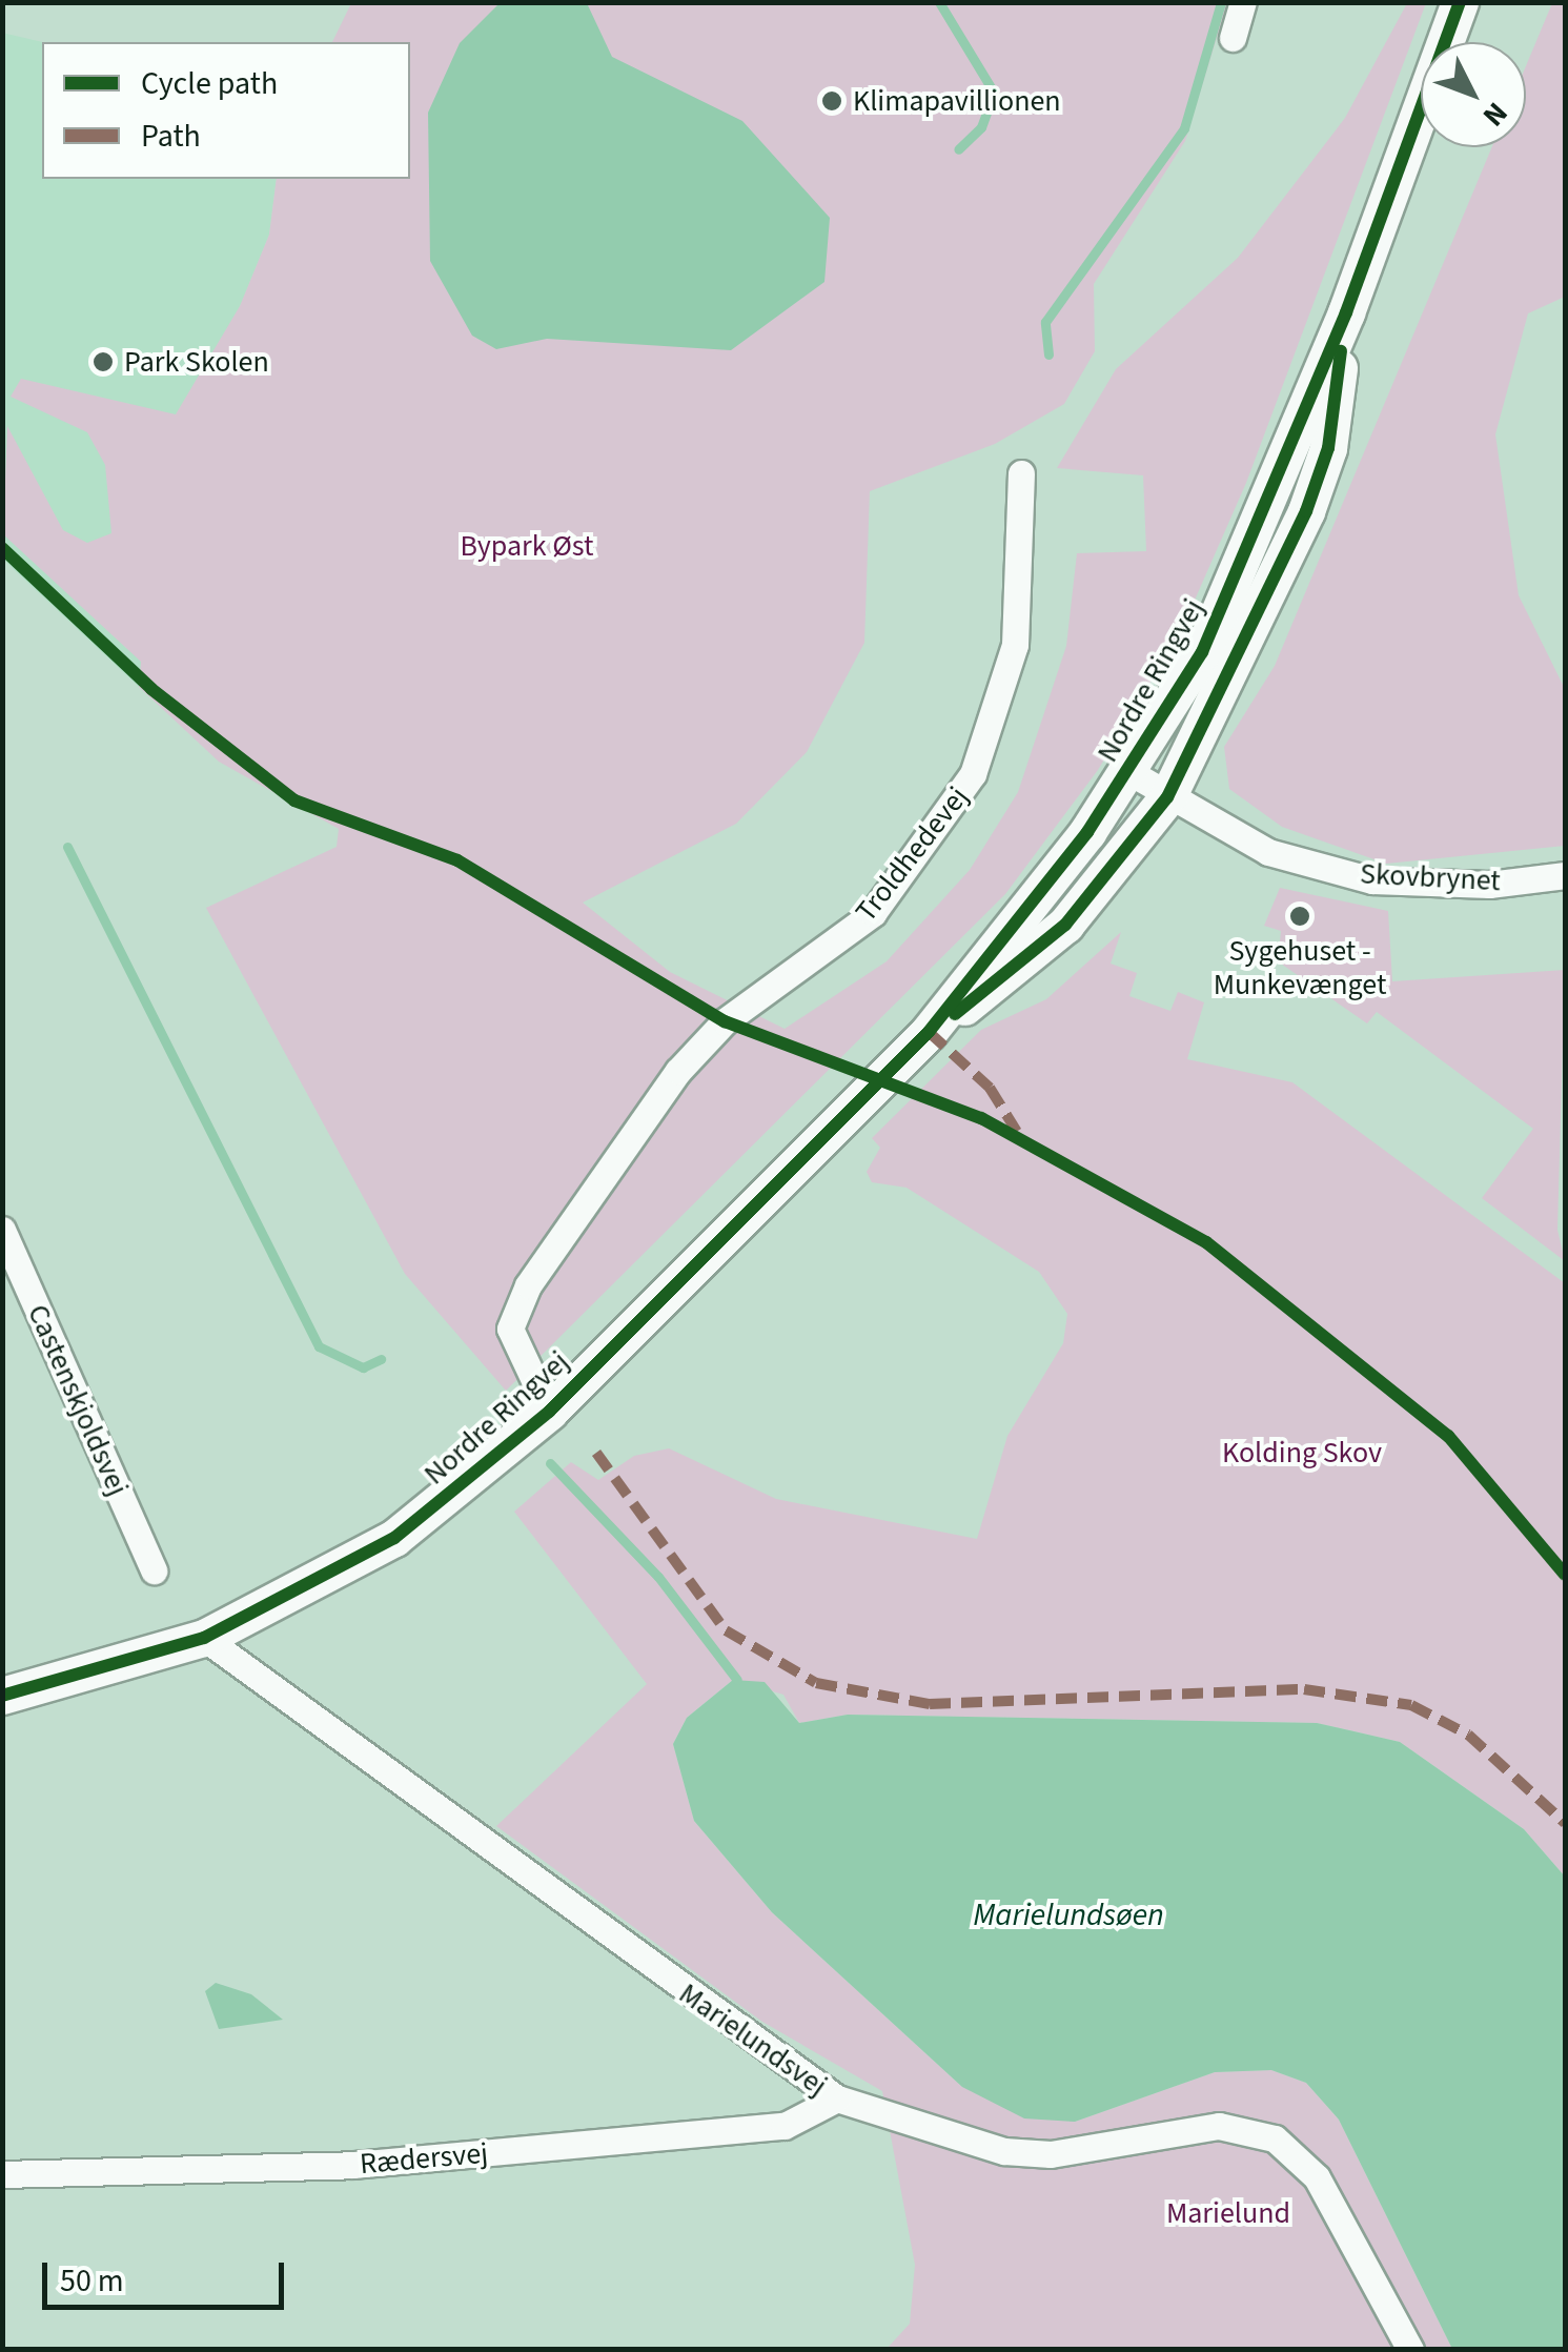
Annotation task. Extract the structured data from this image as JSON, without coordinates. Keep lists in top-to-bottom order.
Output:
{
  "streets": {
    "main road": ["Nordre Ringvej"],
    "street": [
      "Troldhedevej",
      "Skovbrynet",
      "Castenskjoldsvej",
      "Marielundsvej",
      "Rædersvej"
    ]
  },
  "crossings": [
    ["Nordre Ringvej", "Troldhedevej"],
    ["Nordre Ringvej", "Skovbrynet"],
    ["Nordre Ringvej", "Marielundsvej"],
    ["Marielundsvej", "Rædersvej"]
  ],
  "water": ["Marielundsøen"],
  "parks": ["Bypark Øst", "Kolding Skov", "Marielund"],
  "places": ["Klimapavillionen", "Park Skolen", "Sygehuset - Munkevænget"],
  "legend": ["Cycle path", "Path"],
  "scale_bar": "50 m",
  "north": "bottom right"
}
